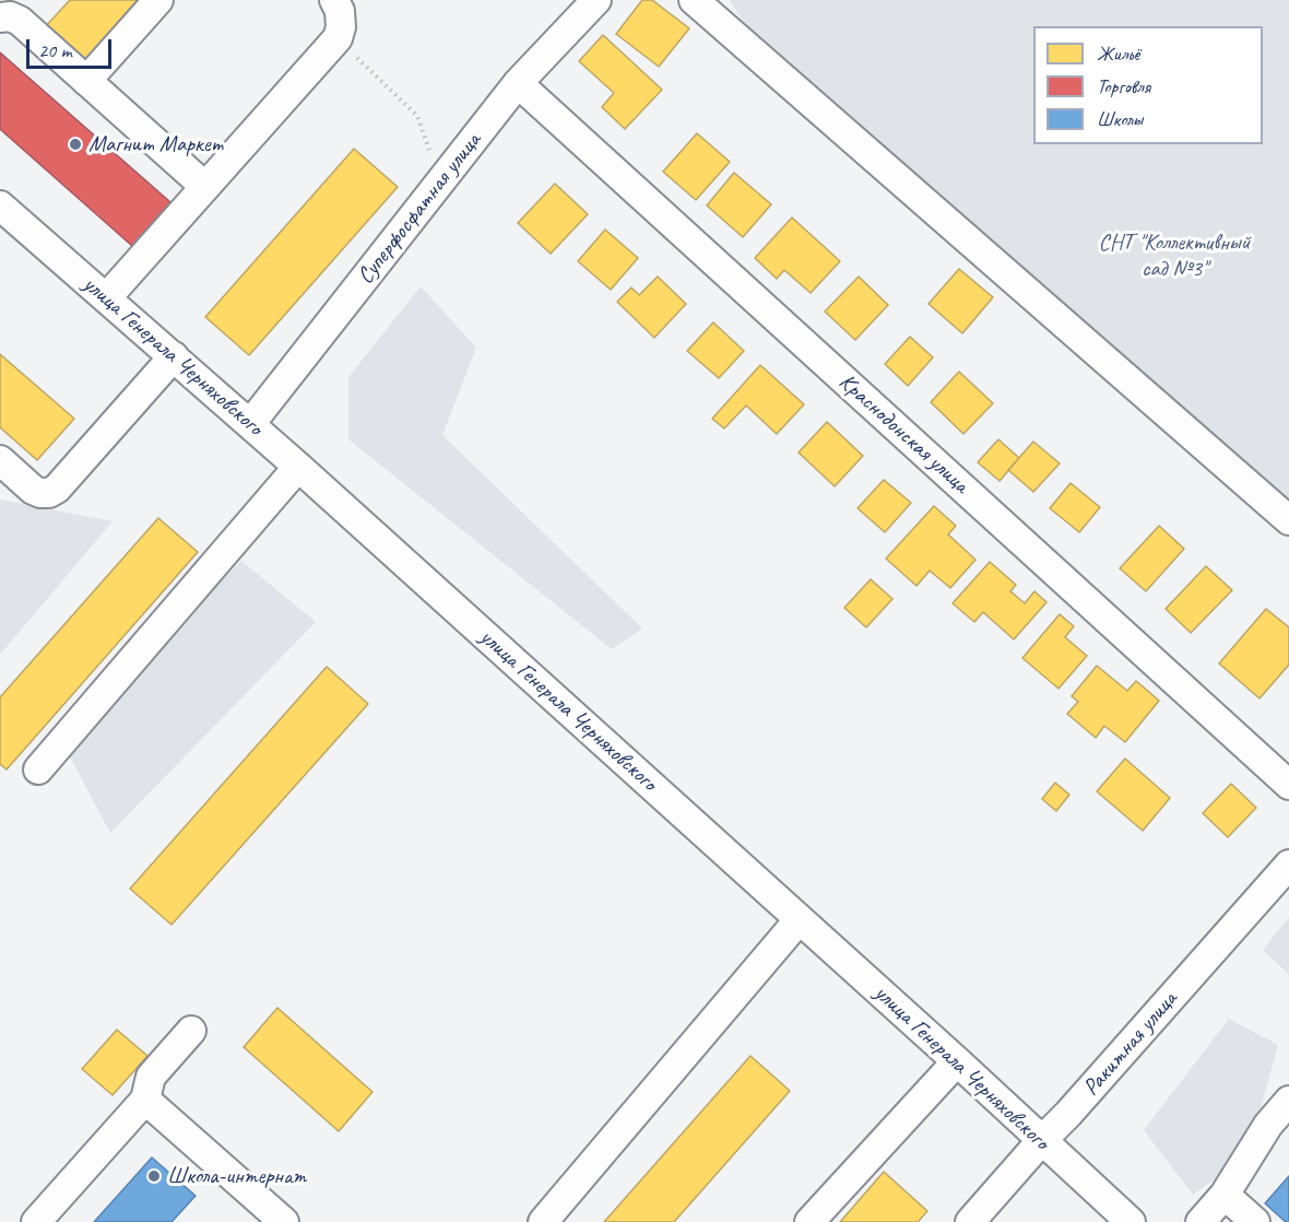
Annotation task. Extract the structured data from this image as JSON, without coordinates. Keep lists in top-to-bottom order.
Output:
{
  "streets": {
    "street": [
      "Суперфосфатная улица",
      "улица Генерала Черняховского",
      "Краснодонская улица",
      "Ракитная улица"
    ]
  },
  "crossings": [
    ["Суперфосфатная улица", "улица Генерала Черняховского"],
    ["Суперфосфатная улица", "Краснодонская улица"],
    ["улица Генерала Черняховского", "Ракитная улица"]
  ],
  "parks": ["СНТ \"Коллективный сад №3\""],
  "places": ["Магнит Маркет", "Школа-интернат"],
  "legend": ["Жильё", "Торговля", "Школы"],
  "scale_bar": "20 m"
}
